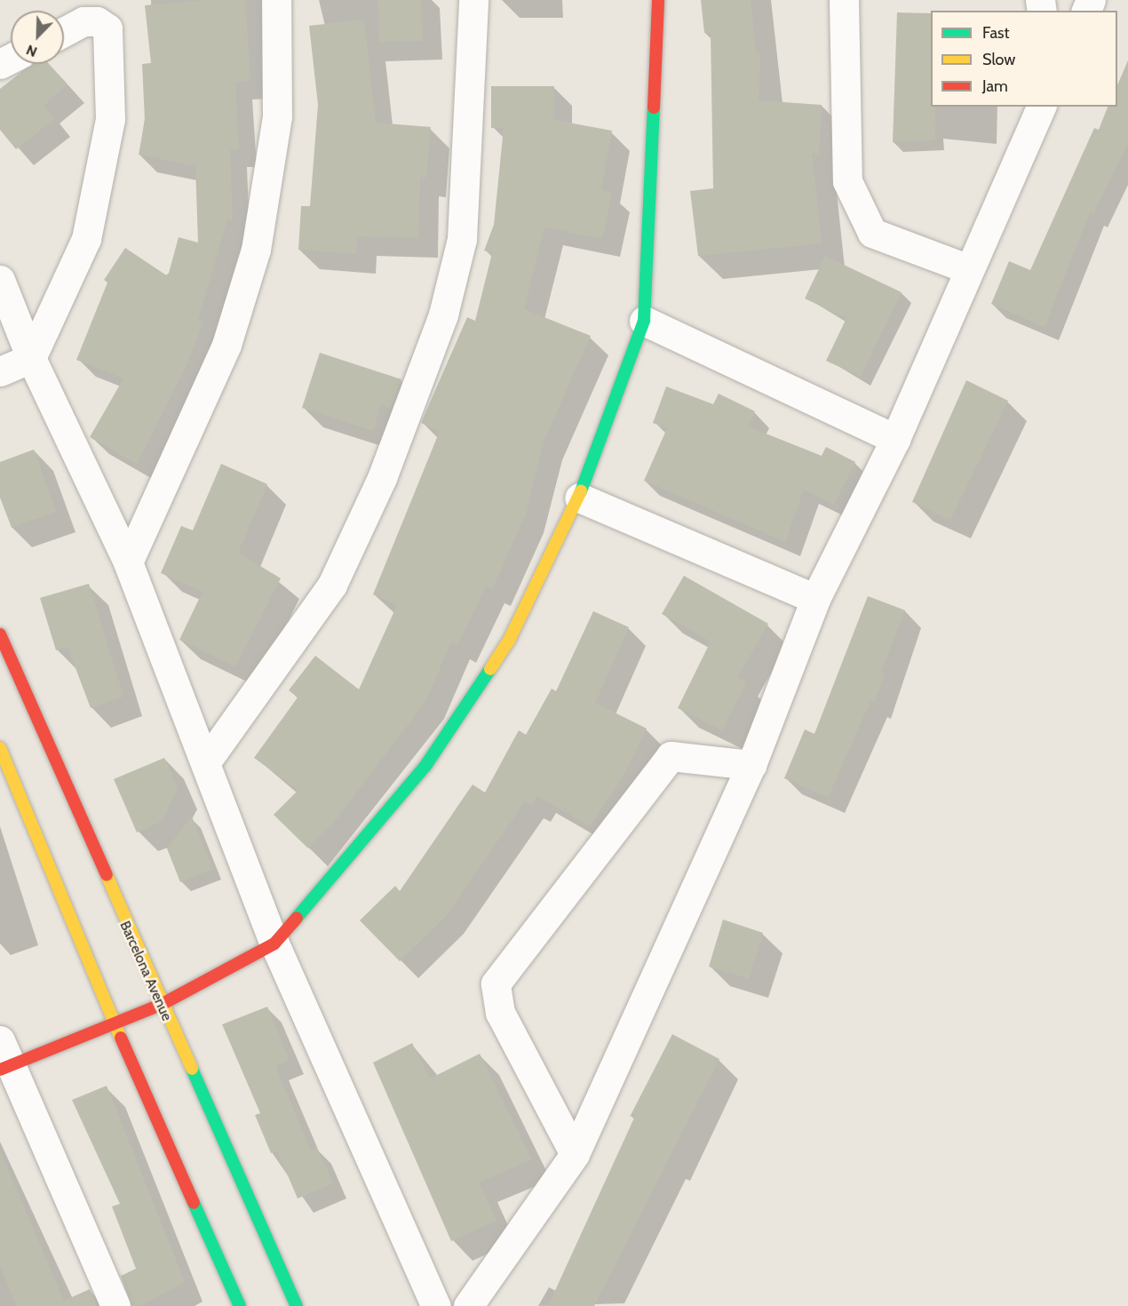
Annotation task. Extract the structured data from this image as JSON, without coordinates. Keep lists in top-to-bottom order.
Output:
{
  "streets": {
    "street": ["Barcelona Avenue"]
  },
  "legend": ["Fast", "Slow", "Jam"],
  "north": "bottom left"
}
